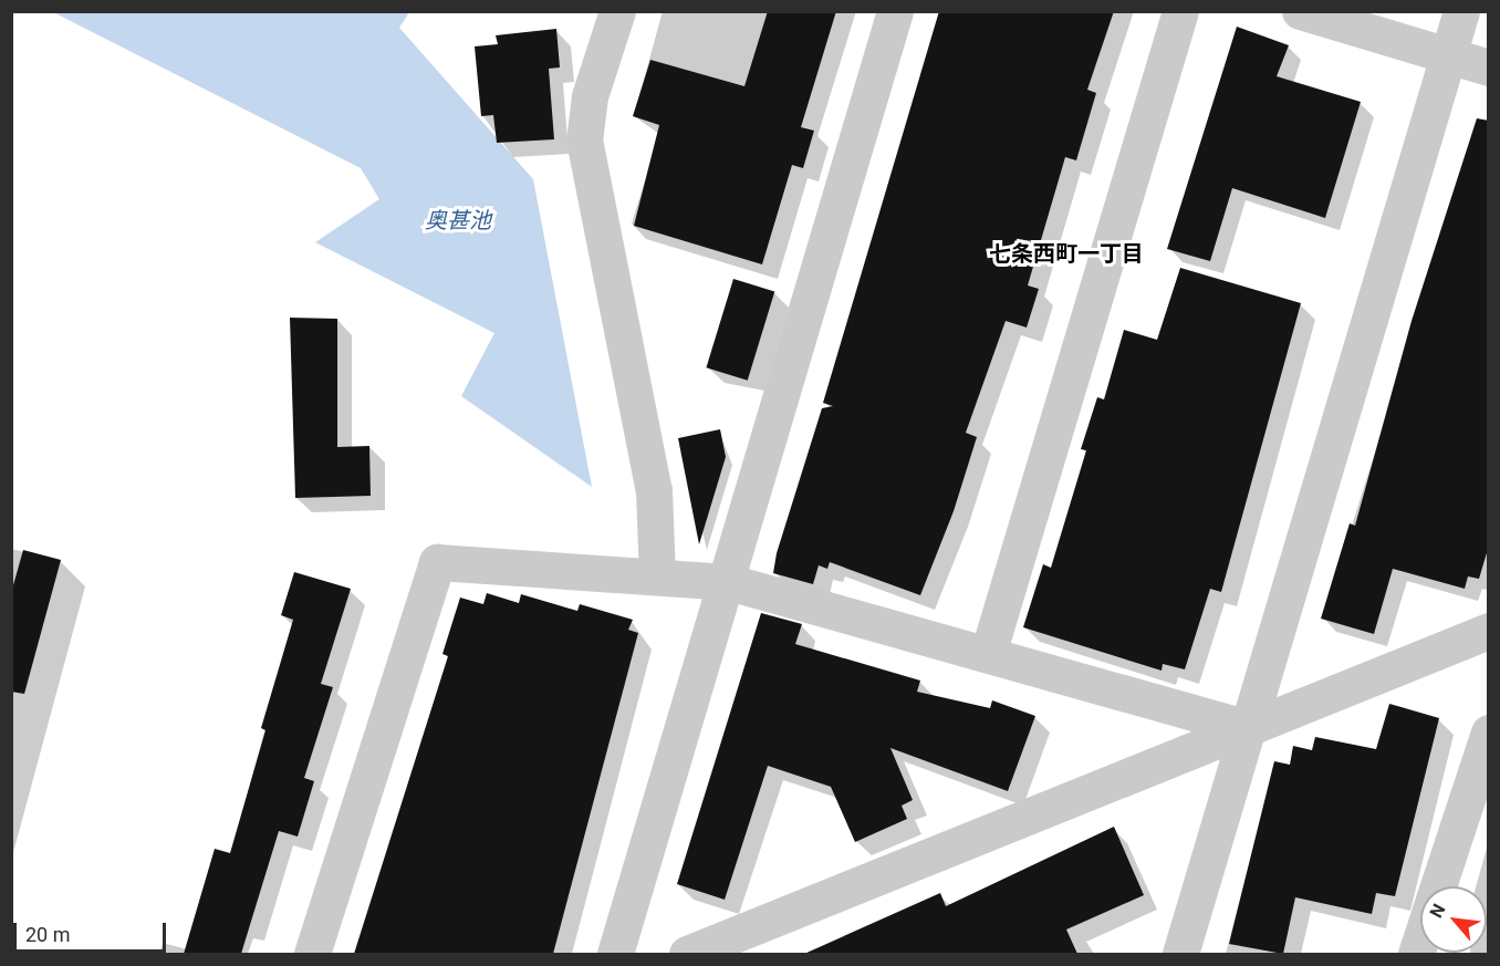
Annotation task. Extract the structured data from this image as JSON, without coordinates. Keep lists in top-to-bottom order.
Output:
{
  "districts": ["七条西町一丁目"],
  "water": ["奥甚池"],
  "scale_bar": "20 m",
  "north": "top left"
}
